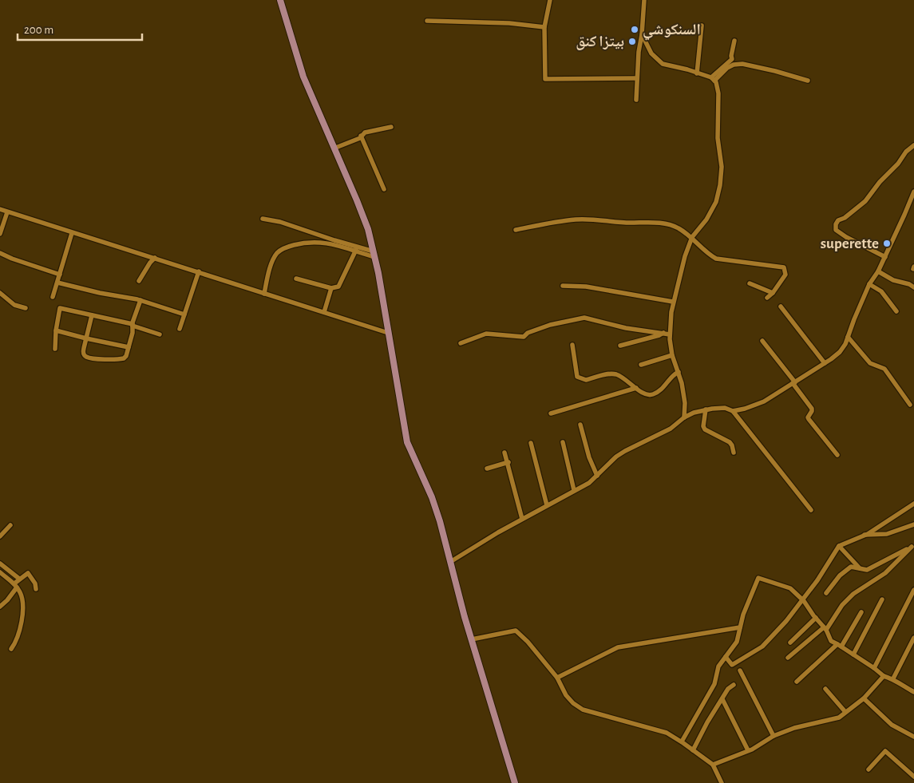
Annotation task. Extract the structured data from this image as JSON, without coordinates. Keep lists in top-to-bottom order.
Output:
{
  "places": ["السنكوشي", "بيتزا كنق", "superette"],
  "scale_bar": "200 m"
}
